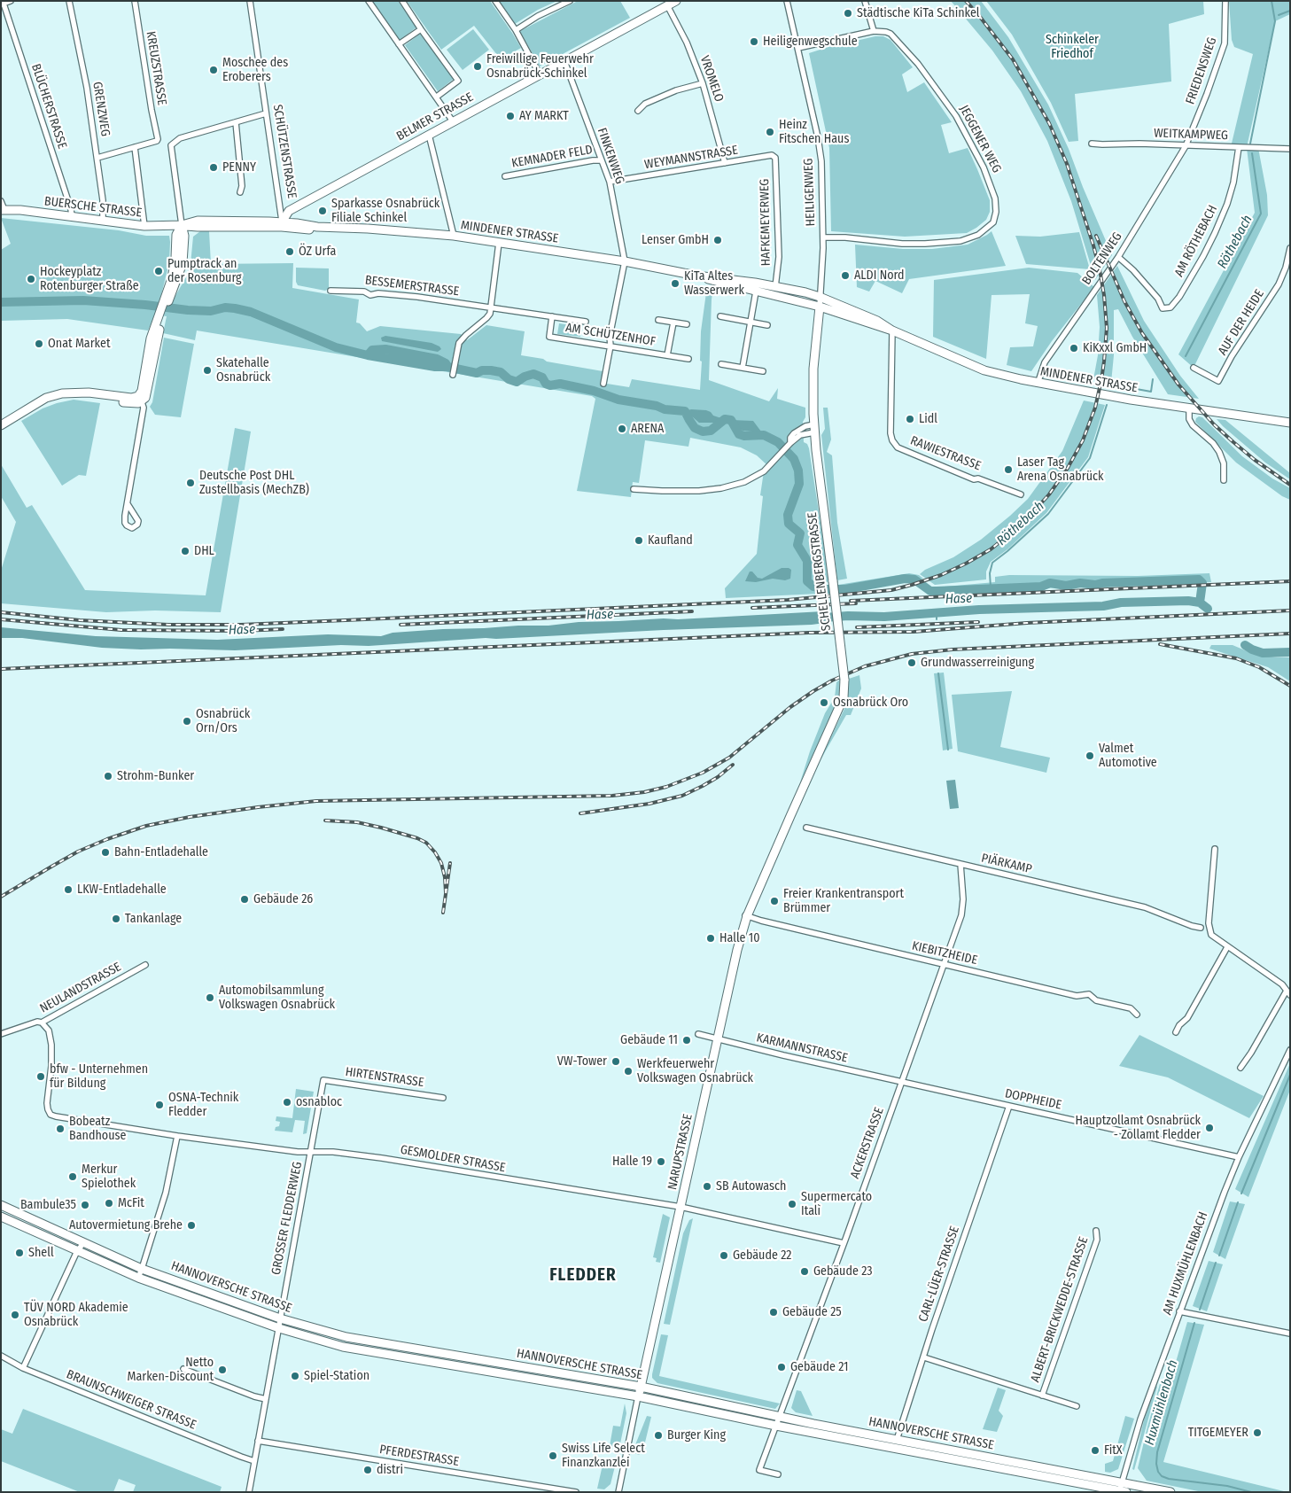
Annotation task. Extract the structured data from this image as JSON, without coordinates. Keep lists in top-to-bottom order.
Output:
{
  "streets": {
    "main road": [
      "BELMER STRASSE",
      "BUERSCHE STRASSE",
      "MINDENER STRASSE",
      "SCHELLENBERGSTRASSE",
      "NARUPSTRASSE",
      "HANNOVERSCHE STRASSE"
    ],
    "street": [
      "KREUZSTRASSE",
      "FRIEDENSWEG",
      "VROMELO",
      "BLÜCHERSTRASSE",
      "GRENZWEG",
      "WEITKAMPWEG",
      "JEGGENER WEG",
      "SCHÜTZENSTRASSE",
      "FINKENWEG",
      "KEMNADER FELD",
      "WEYMANNSTRASSE",
      "HEILIGENWEG",
      "HAFKEMEYERWEG",
      "AM RÖTHEBACH",
      "BOLTENWEG",
      "BESSEMERSTRASSE",
      "AUF DER HEIDE",
      "AM SCHÜTZENHOF",
      "RAWIESTRASSE",
      "PIÄRKAMP",
      "KIEBITZHEIDE",
      "NEULANDSTRASSE",
      "KARMANNSTRASSE",
      "HIRTENSTRASSE",
      "DOPPHEIDE",
      "ACKERSTRASSE",
      "GESMOLDER STRASSE",
      "GROSSER FLEDDERWEG",
      "AM HUXMÜHLENBACH",
      "CARL-LÜER-STRASSE",
      "ALBERT-BRICKWEDDE-STRASSE",
      "BRAUNSCHWEIGER STRASSE",
      "PFERDESTRASSE"
    ]
  },
  "crossings": [
    ["FRIEDENSWEG", "WEITKAMPWEG"],
    ["FRIEDENSWEG", "BOLTENWEG"],
    ["VROMELO", "BELMER STRASSE"],
    ["VROMELO", "WEYMANNSTRASSE"],
    ["BLÜCHERSTRASSE", "BUERSCHE STRASSE"],
    ["GRENZWEG", "BUERSCHE STRASSE"],
    ["BELMER STRASSE", "SCHÜTZENSTRASSE"],
    ["BELMER STRASSE", "FINKENWEG"],
    ["BELMER STRASSE", "MINDENER STRASSE"],
    ["WEITKAMPWEG", "AM RÖTHEBACH"],
    ["WEITKAMPWEG", "BOLTENWEG"],
    ["JEGGENER WEG", "HEILIGENWEG"],
    ["SCHÜTZENSTRASSE", "MINDENER STRASSE"],
    ["FINKENWEG", "KEMNADER FELD"],
    ["FINKENWEG", "WEYMANNSTRASSE"],
    ["FINKENWEG", "MINDENER STRASSE"],
    ["WEYMANNSTRASSE", "HAFKEMEYERWEG"],
    ["HEILIGENWEG", "MINDENER STRASSE"],
    ["HEILIGENWEG", "SCHELLENBERGSTRASSE"],
    ["BUERSCHE STRASSE", "MINDENER STRASSE"],
    ["HAFKEMEYERWEG", "MINDENER STRASSE"],
    ["MINDENER STRASSE", "BOLTENWEG"],
    ["MINDENER STRASSE", "RAWIESTRASSE"],
    ["MINDENER STRASSE", "SCHELLENBERGSTRASSE"],
    ["AM RÖTHEBACH", "BOLTENWEG"],
    ["BESSEMERSTRASSE", "AM SCHÜTZENHOF"],
    ["SCHELLENBERGSTRASSE", "NARUPSTRASSE"],
    ["PIÄRKAMP", "ACKERSTRASSE"],
    ["KIEBITZHEIDE", "ACKERSTRASSE"],
    ["KIEBITZHEIDE", "NARUPSTRASSE"],
    ["NEULANDSTRASSE", "GESMOLDER STRASSE"],
    ["KARMANNSTRASSE", "DOPPHEIDE"],
    ["KARMANNSTRASSE", "ACKERSTRASSE"],
    ["KARMANNSTRASSE", "NARUPSTRASSE"],
    ["HIRTENSTRASSE", "GROSSER FLEDDERWEG"],
    ["DOPPHEIDE", "ACKERSTRASSE"],
    ["DOPPHEIDE", "AM HUXMÜHLENBACH"],
    ["DOPPHEIDE", "CARL-LÜER-STRASSE"],
    ["ACKERSTRASSE", "GESMOLDER STRASSE"],
    ["ACKERSTRASSE", "HANNOVERSCHE STRASSE"],
    ["NARUPSTRASSE", "GESMOLDER STRASSE"],
    ["NARUPSTRASSE", "HANNOVERSCHE STRASSE"],
    ["GESMOLDER STRASSE", "GROSSER FLEDDERWEG"],
    ["GROSSER FLEDDERWEG", "HANNOVERSCHE STRASSE"],
    ["GROSSER FLEDDERWEG", "BRAUNSCHWEIGER STRASSE"],
    ["GROSSER FLEDDERWEG", "PFERDESTRASSE"],
    ["AM HUXMÜHLENBACH", "HANNOVERSCHE STRASSE"],
    ["CARL-LÜER-STRASSE", "HANNOVERSCHE STRASSE"]
  ],
  "districts": ["FLEDDER"],
  "water": ["Röthebach", "Hase", "Huxmühlenbach"],
  "parks": ["Schinkeler Friedhof"],
  "places": [
    "Städtische KiTa Schinkel",
    "Heiligenwegschule",
    "Freiwillige Feuerwehr Osnabrück-Schinkel",
    "Moschee des Eroberers",
    "AY MARKT",
    "Heinz Fitschen Haus",
    "PENNY",
    "Sparkasse Osnabrück Filiale Schinkel",
    "Lenser GmbH",
    "ÖZ Urfa",
    "Pumptrack an der Rosenburg",
    "ALDI Nord",
    "Hockeyplatz Rotenburger Straße",
    "KiTa Altes Wasserwerk",
    "Onat Market",
    "KiKxxl GmbH",
    "Skatehalle Osnabrück",
    "Lidl",
    "ARENA",
    "Laser Tag Arena Osnabrück",
    "Deutsche Post DHL Zustellbasis (MechZB)",
    "Kaufland",
    "DHL",
    "Grundwasserreinigung",
    "Osnabrück Oro",
    "Osnabrück Orn/Ors",
    "Valmet Automotive",
    "Strohm-Bunker",
    "Bahn-Entladehalle",
    "LKW-Entladehalle",
    "Gebäude 26",
    "Freier Krankentransport Brümmer",
    "Tankanlage",
    "Halle 10",
    "Automobilsammlung Volkswagen Osnabrück",
    "Gebäude 11",
    "VW-Tower",
    "Werkfeuerwehr Volkswagen Osnabrück",
    "bfw - Unternehmen für Bildung",
    "osnabloc",
    "OSNA-Technik Fledder",
    "Hauptzollamt Osnabrück - Zollamt Fledder",
    "Bobeatz Bandhouse",
    "Halle 19",
    "Merkur Spielothek",
    "SB Autowasch",
    "McFit",
    "Supermercato Italì",
    "Bambule35",
    "Autovermietung Brehe",
    "Shell",
    "Gebäude 22",
    "Gebäude 23",
    "Gebäude 25",
    "TÜV NORD Akademie Osnabrück",
    "Gebäude 21",
    "Netto Marken-Discount",
    "Spiel-Station",
    "TITGEMEYER",
    "Burger King",
    "FitX",
    "Swiss Life Select Finanzkanzlei",
    "distri"
  ]
}
